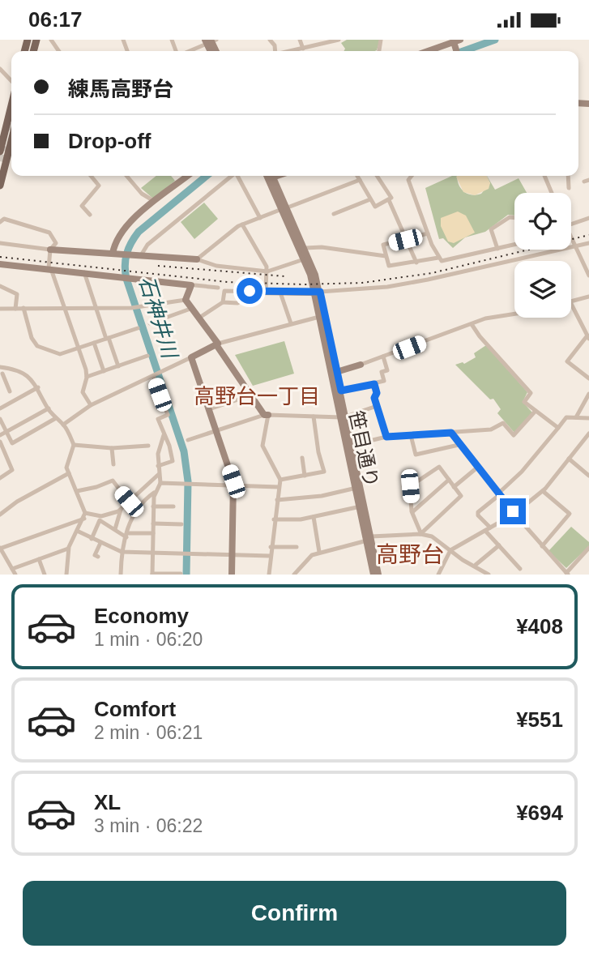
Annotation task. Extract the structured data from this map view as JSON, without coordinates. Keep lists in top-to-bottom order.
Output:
{
  "streets": {
    "street": ["笹目通り"]
  },
  "districts": ["高野台一丁目", "高野台"],
  "water": ["石神井川"],
  "page": {
    "status": "06:17",
    "banner": ["練馬高野台", "Drop-off"],
    "list": [
      {
        "name": "Economy",
        "note": "1 min · 06:20",
        "value": "¥408"
      },
      {
        "name": "Comfort",
        "note": "2 min · 06:21",
        "value": "¥551"
      },
      {
        "name": "XL",
        "note": "3 min · 06:22",
        "value": "¥694"
      }
    ],
    "buttons": "Confirm"
  }
}
